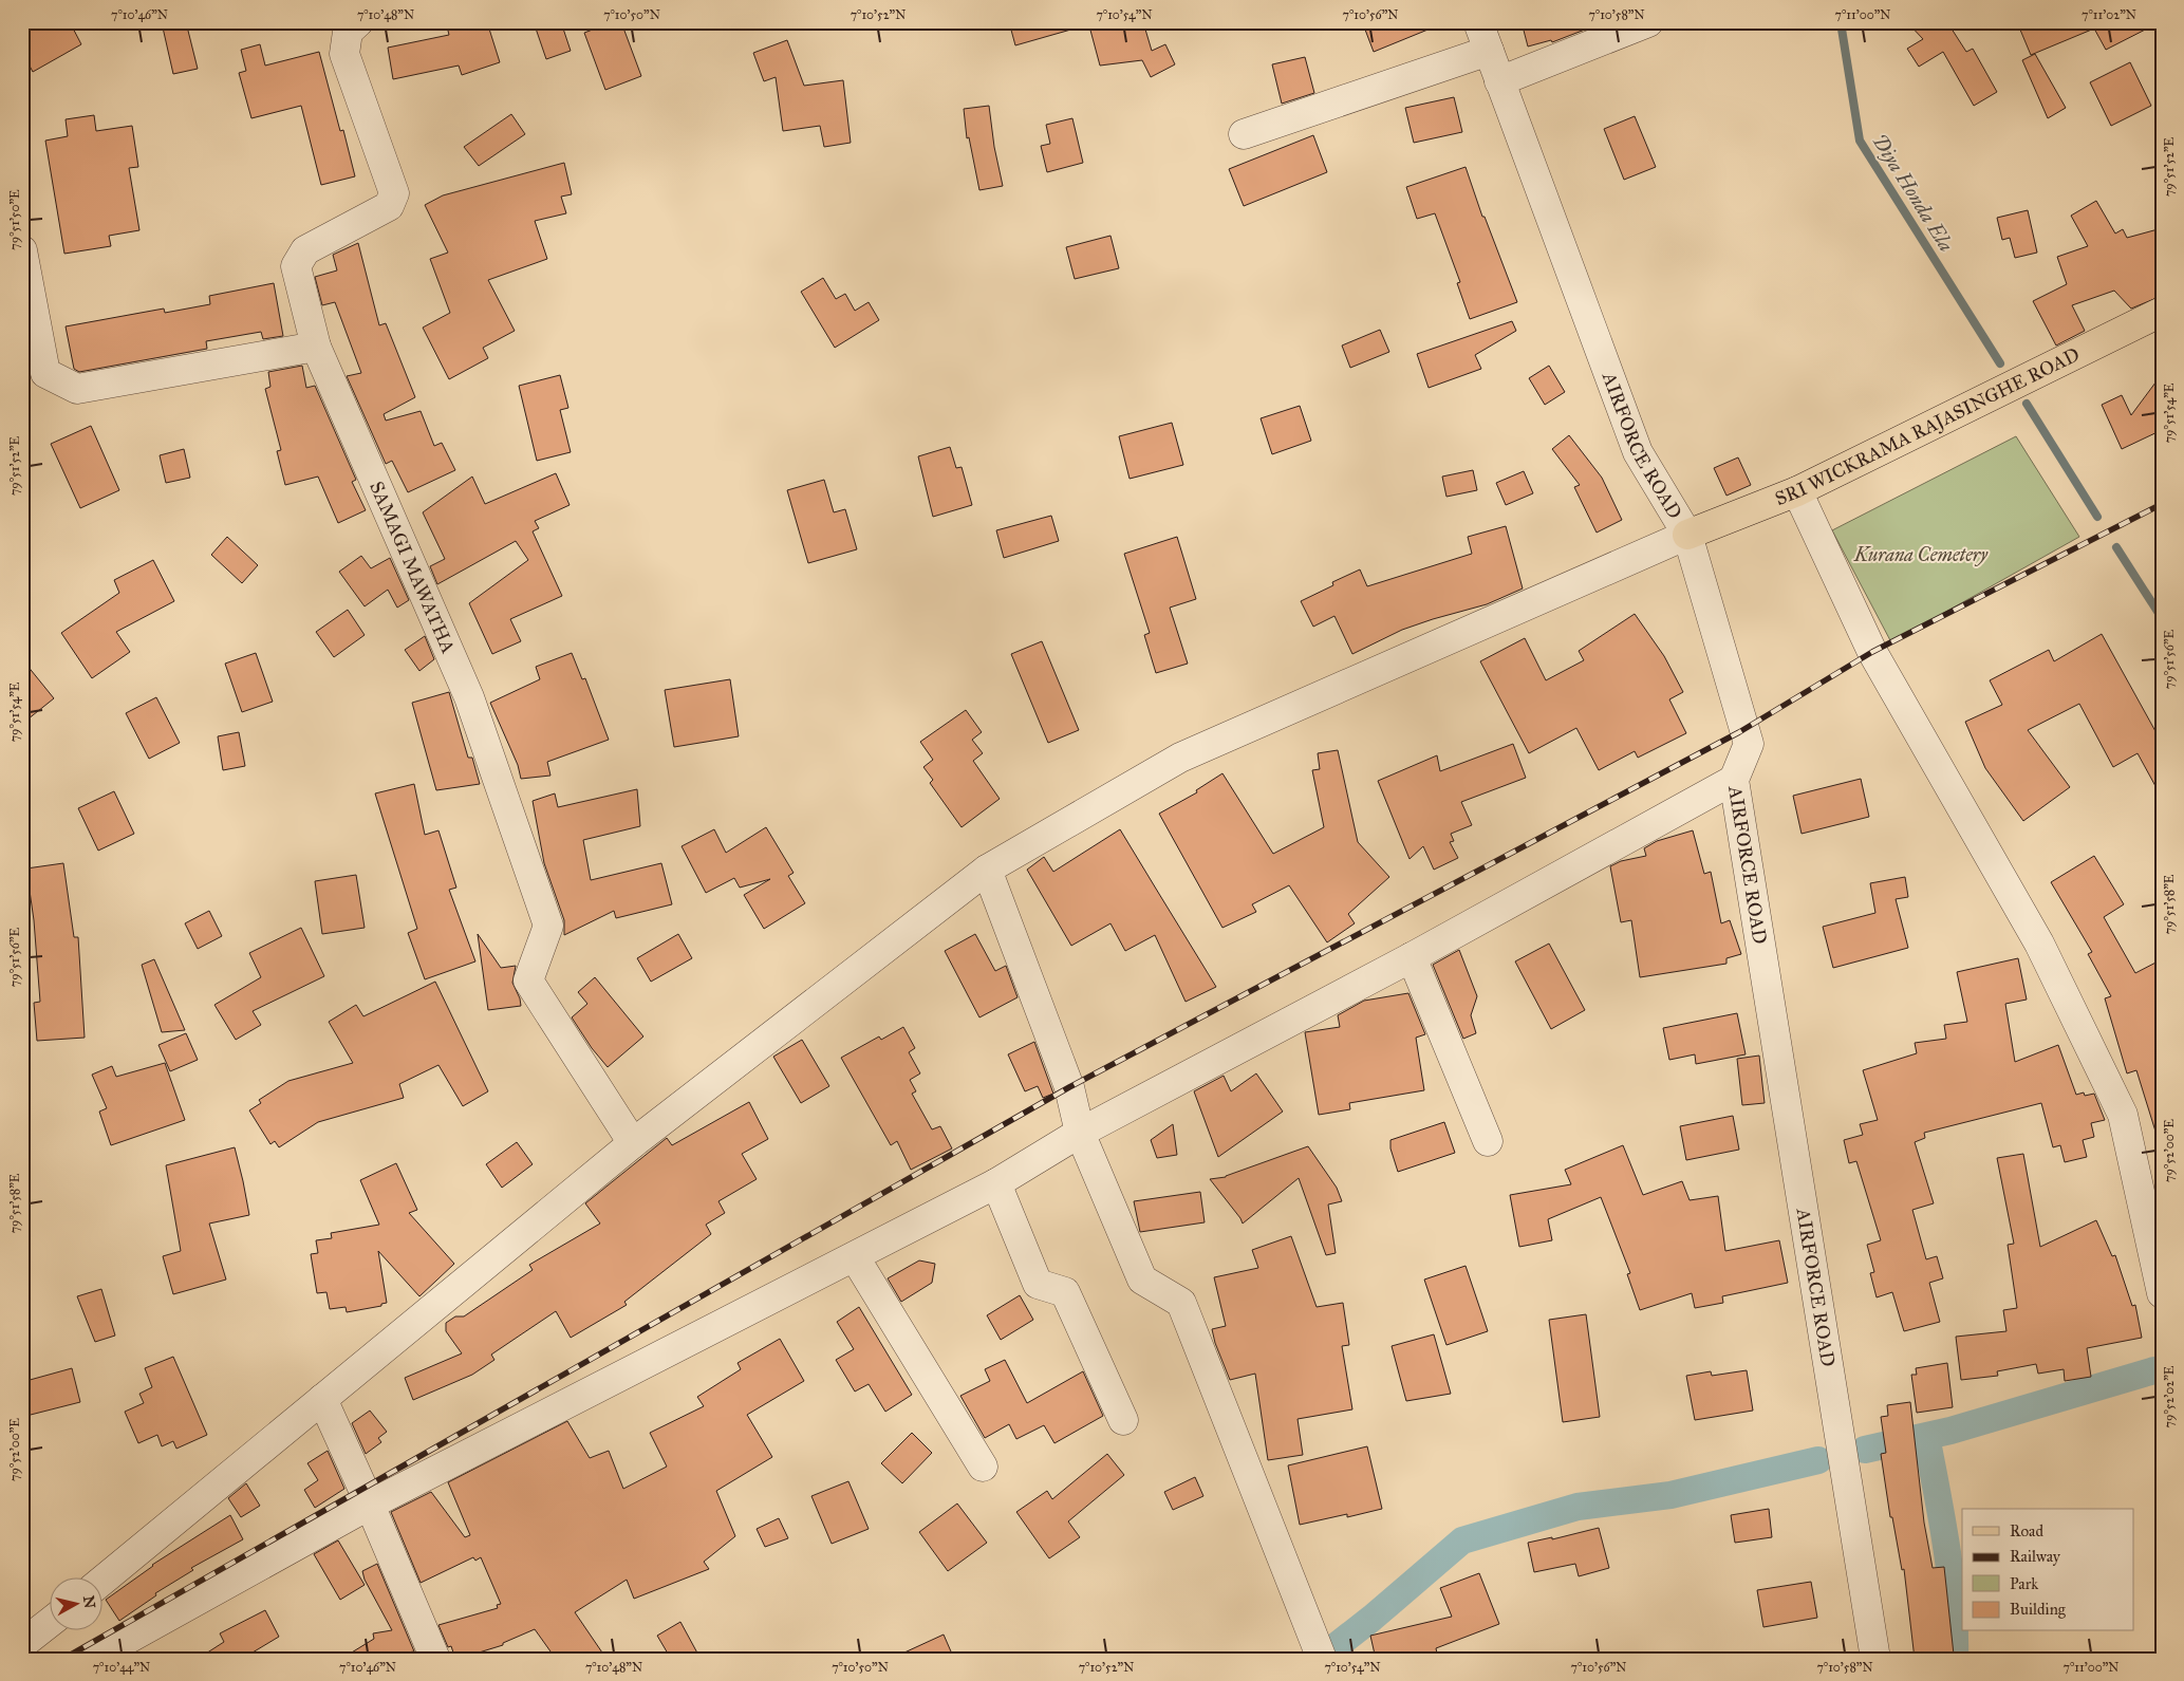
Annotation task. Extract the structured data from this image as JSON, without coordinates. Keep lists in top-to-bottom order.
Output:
{
  "streets": {
    "main road": ["SRI WICKRAMA RAJASINGHE ROAD"],
    "street": ["AIRFORCE ROAD", "SAMAGI MAWATHA"]
  },
  "crossings": [
    ["SRI WICKRAMA RAJASINGHE ROAD", "AIRFORCE ROAD"]
  ],
  "water": ["Diya Honda Ela"],
  "parks": ["Kurana Cemetery"],
  "legend": [
    "Road",
    "Railway",
    "Park",
    "Building"
  ],
  "north": "right",
  "coordinates": [
    "7°10'46\"N",
    "7°10'48\"N",
    "7°10'50\"N",
    "7°10'52\"N",
    "7°10'54\"N",
    "7°10'56\"N",
    "7°10'58\"N",
    "7°11'00\"N",
    "7°11'02\"N",
    "79°51'52\"E",
    "79°51'50\"E",
    "79°51'54\"E",
    "79°51'56\"E",
    "79°51'58\"E",
    "79°52'00\"E",
    "79°52'02\"E",
    "7°10'44\"N"
  ]
}
